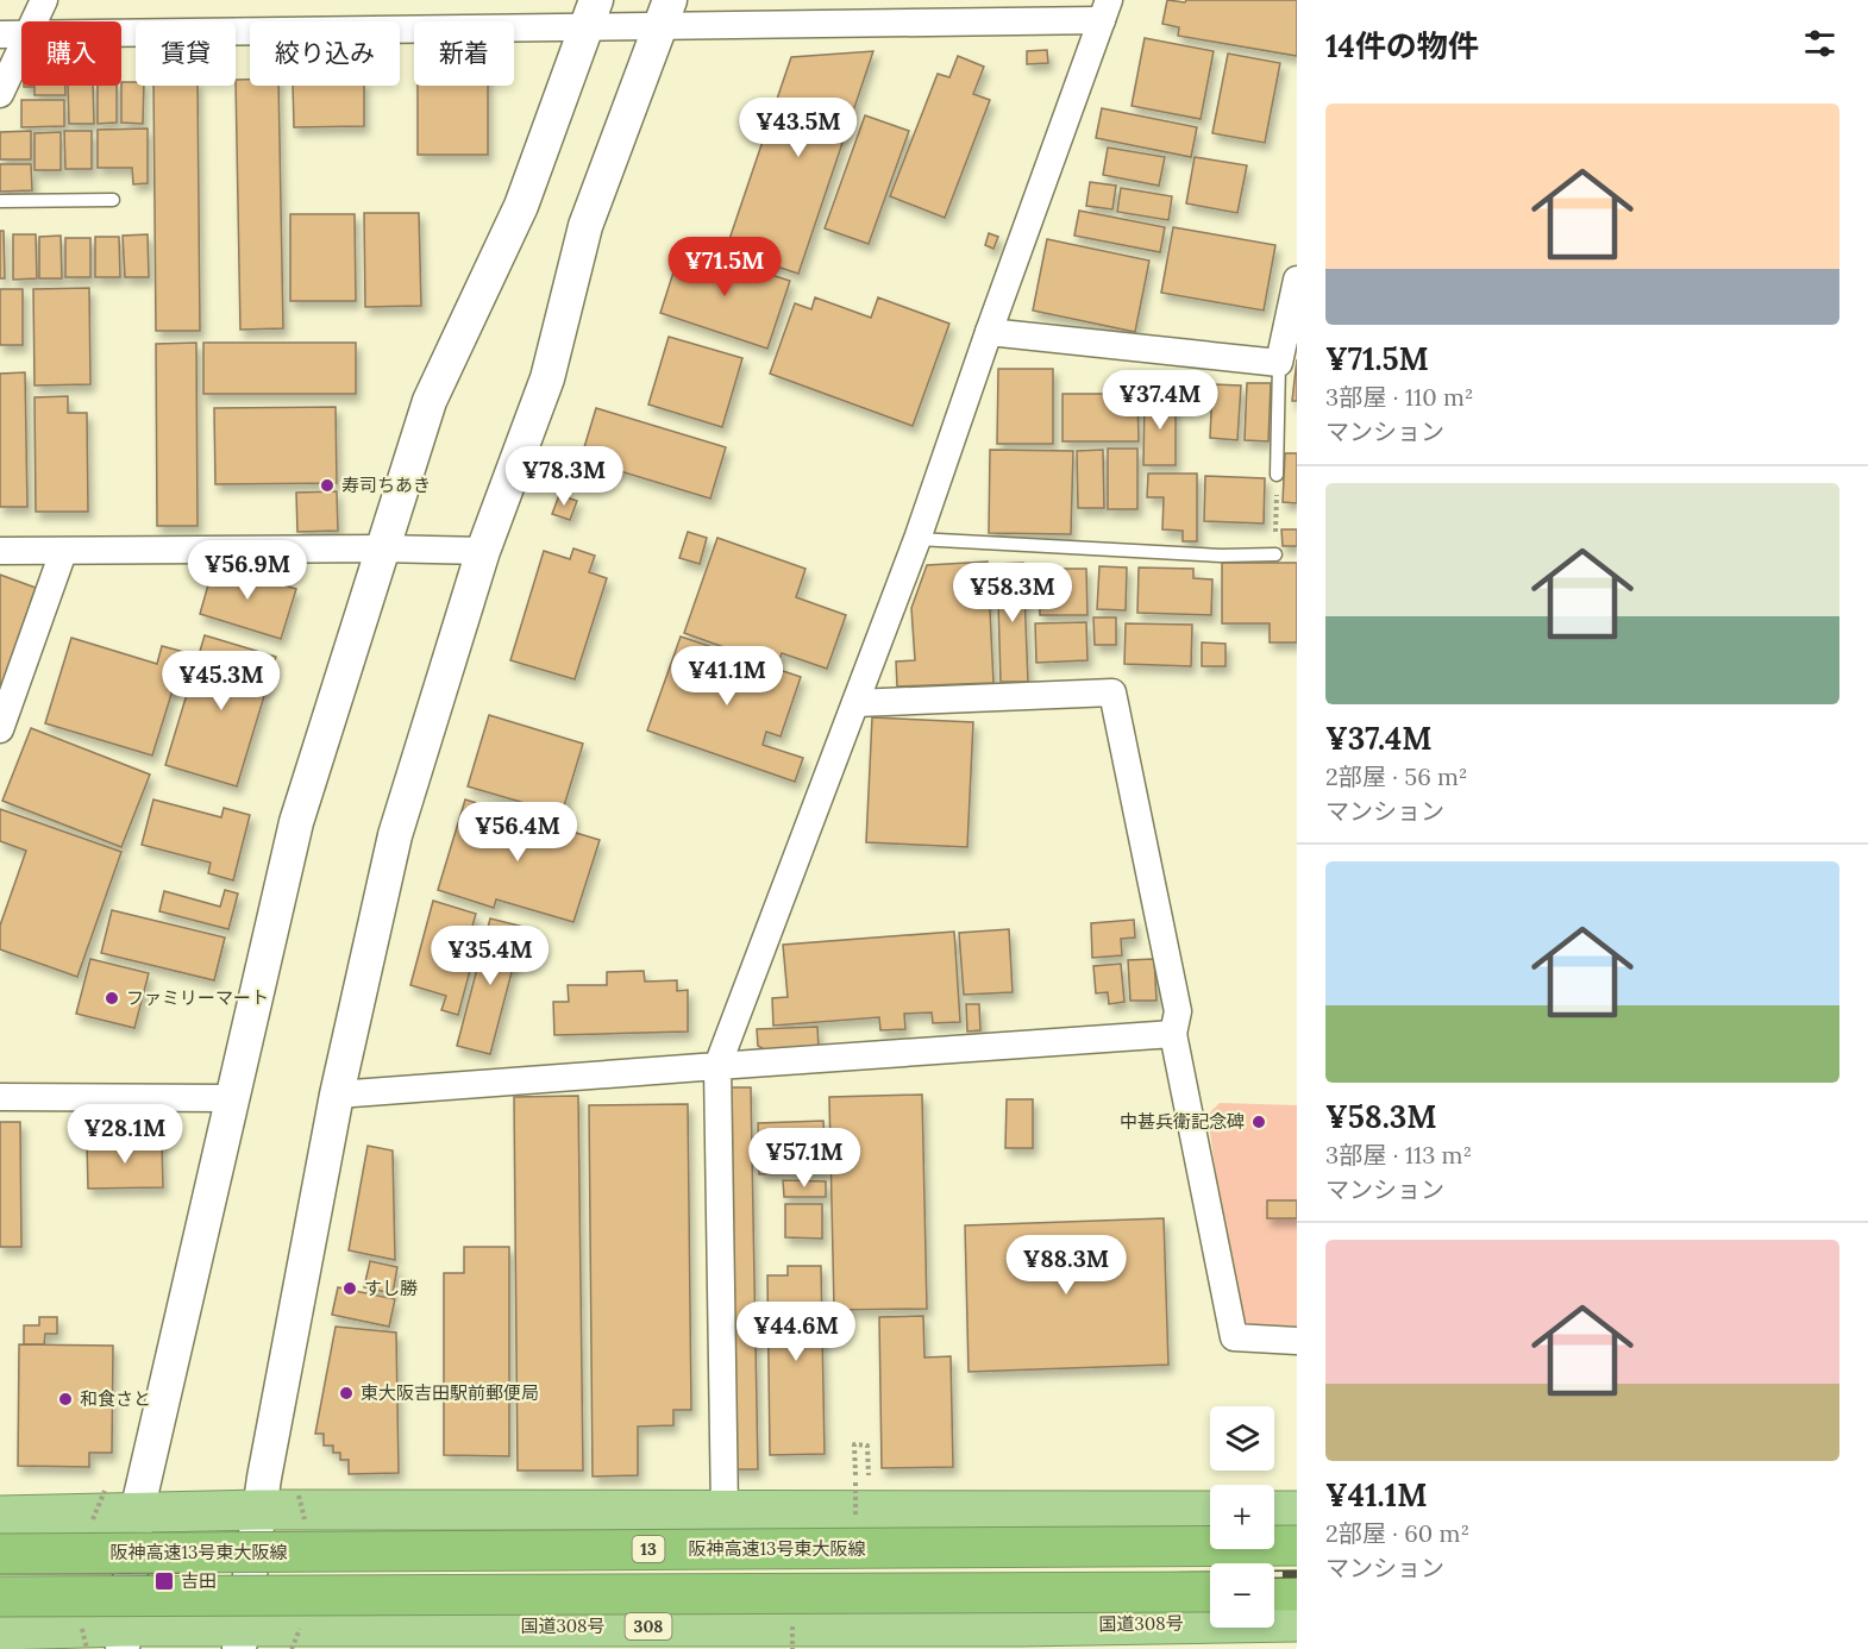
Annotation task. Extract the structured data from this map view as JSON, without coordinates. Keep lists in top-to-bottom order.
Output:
{
  "streets": {
    "highway": [
      "13",
      "阪神高速13号東大阪線",
      "国道308号",
      "308"
    ]
  },
  "places": {
    "other": [
      "寿司ちあき",
      "ファミリーマート",
      "中甚兵衛記念碑",
      "すし勝",
      "東大阪吉田駅前郵便局",
      "和食さと"
    ],
    "transit": ["吉田"]
  },
  "page": {
    "heading": "14件の物件",
    "chip": [
      "購入",
      "賃貸",
      "絞り込み",
      "新着"
    ],
    "list": [
      {
        "name": "¥71.5M",
        "note": "3部屋 · 110 m² · マンション"
      },
      {
        "name": "¥37.4M",
        "note": "2部屋 · 56 m² · マンション"
      },
      {
        "name": "¥58.3M",
        "note": "3部屋 · 113 m² · マンション"
      },
      {
        "name": "¥41.1M",
        "note": "2部屋 · 60 m² · マンション"
      }
    ],
    "price": [
      "¥43.5M",
      "¥71.5M",
      "¥37.4M",
      "¥78.3M",
      "¥56.9M",
      "¥58.3M",
      "¥41.1M",
      "¥45.3M",
      "¥56.4M",
      "¥35.4M",
      "¥28.1M",
      "¥57.1M",
      "¥88.3M",
      "¥44.6M"
    ],
    "map_buttons": ["+", "−"]
  }
}
